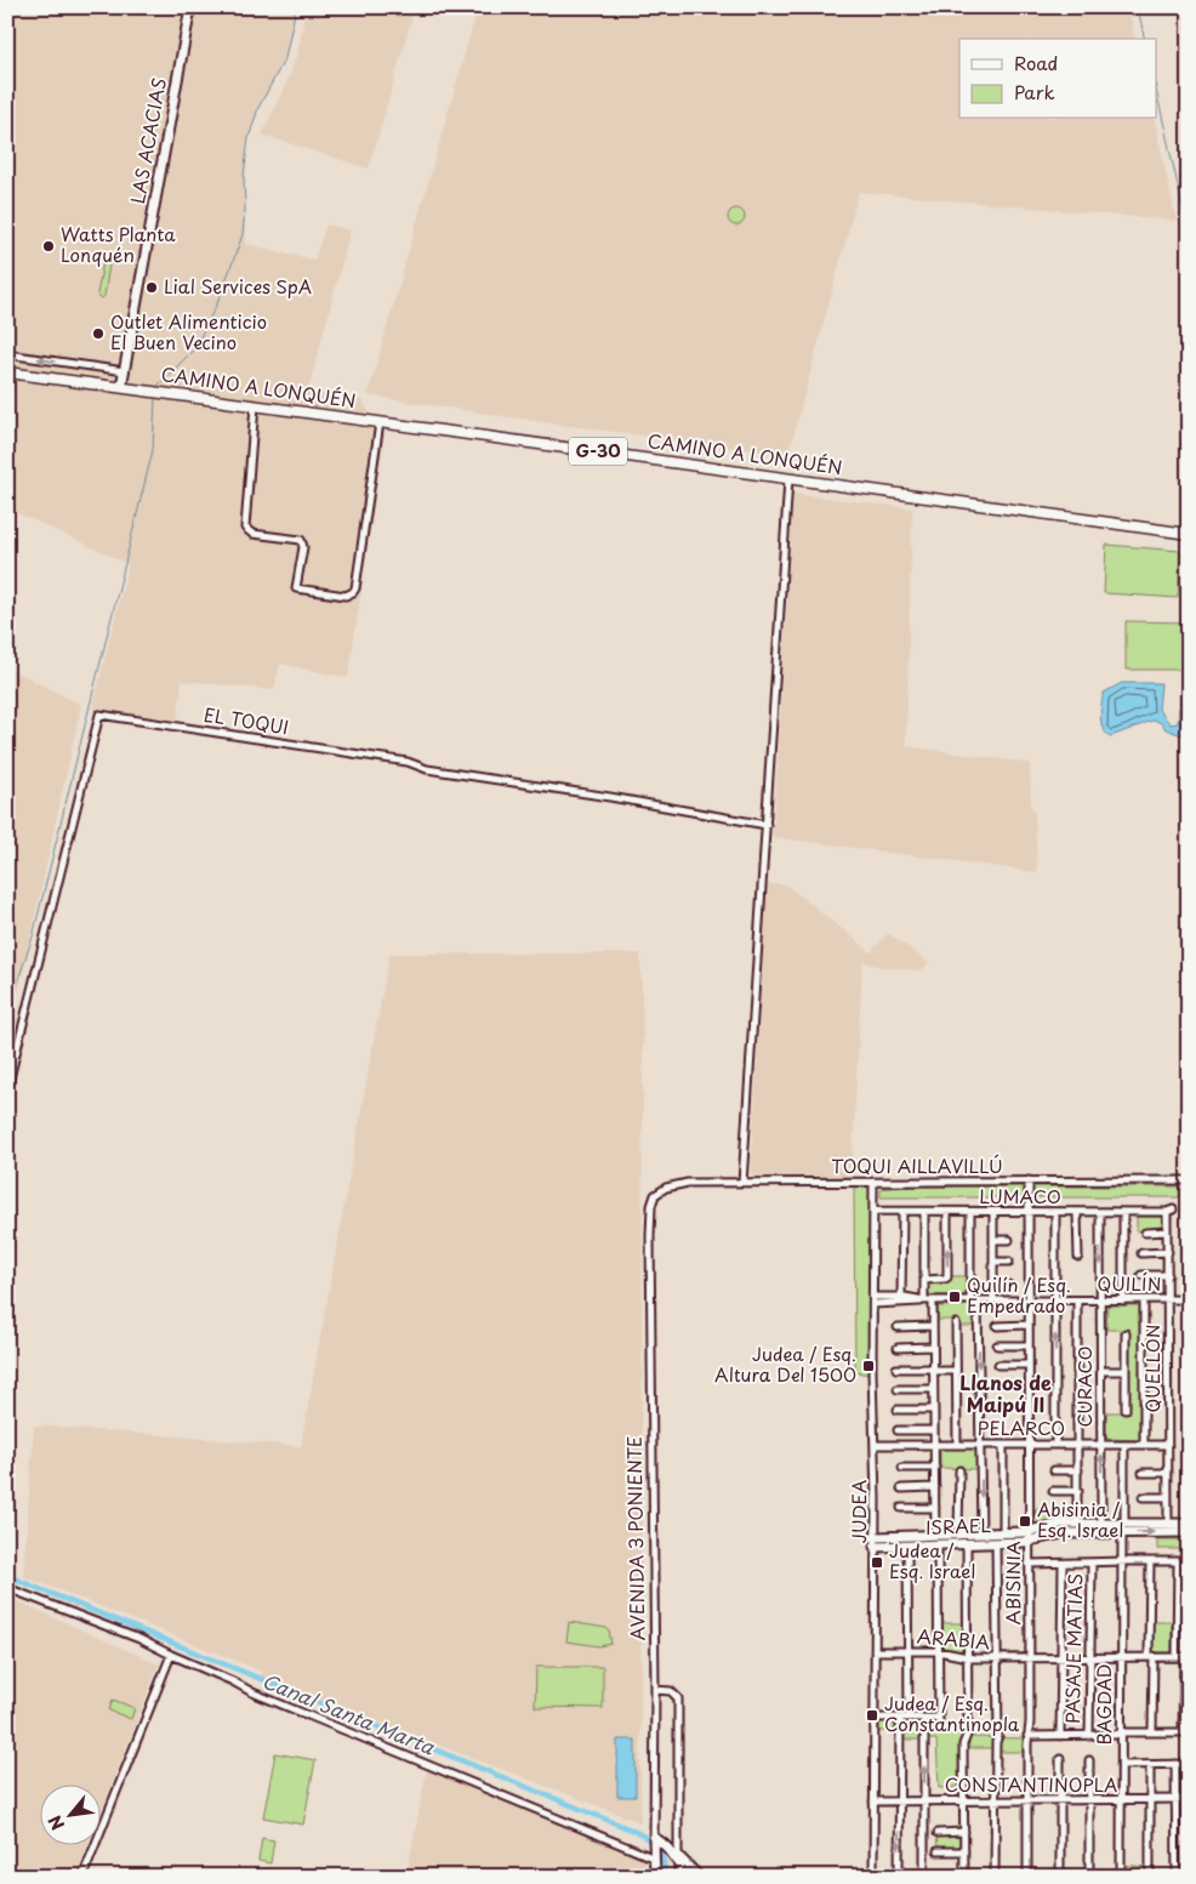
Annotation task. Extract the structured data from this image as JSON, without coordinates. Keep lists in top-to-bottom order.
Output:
{
  "streets": {
    "main road": ["CAMINO A LONQUÉN", "G-30"],
    "street": [
      "LAS ACACIAS",
      "EL TOQUI",
      "TOQUI AILLAVILLÚ",
      "LUMACO",
      "QUILÍN",
      "QUELLÓN",
      "CURACO",
      "PELARCO",
      "JUDEA",
      "ISRAEL",
      "AVENIDA 3 PONIENTE",
      "ABISINIA",
      "ARABIA",
      "PASAJE MATIAS",
      "BAGDAD",
      "CONSTANTINOPLA"
    ]
  },
  "crossings": [
    ["LAS ACACIAS", "CAMINO A LONQUÉN"],
    ["TOQUI AILLAVILLÚ", "JUDEA"],
    ["TOQUI AILLAVILLÚ", "AVENIDA 3 PONIENTE"],
    ["TOQUI AILLAVILLÚ", "ABISINIA"],
    ["LUMACO", "QUELLÓN"],
    ["LUMACO", "CURACO"],
    ["LUMACO", "JUDEA"],
    ["LUMACO", "ABISINIA"],
    ["QUILÍN", "QUELLÓN"],
    ["QUILÍN", "CURACO"],
    ["QUILÍN", "JUDEA"],
    ["QUILÍN", "ABISINIA"],
    ["QUELLÓN", "PELARCO"],
    ["QUELLÓN", "ISRAEL"],
    ["CURACO", "PELARCO"],
    ["CURACO", "ISRAEL"],
    ["PELARCO", "JUDEA"],
    ["PELARCO", "ABISINIA"],
    ["PELARCO", "BAGDAD"],
    ["JUDEA", "ISRAEL"],
    ["JUDEA", "ARABIA"],
    ["JUDEA", "CONSTANTINOPLA"],
    ["ISRAEL", "ABISINIA"],
    ["ISRAEL", "BAGDAD"],
    ["ABISINIA", "ARABIA"],
    ["ABISINIA", "CONSTANTINOPLA"],
    ["ARABIA", "PASAJE MATIAS"],
    ["ARABIA", "BAGDAD"],
    ["BAGDAD", "CONSTANTINOPLA"]
  ],
  "districts": ["Llanos de Maipú II"],
  "water": ["Canal Santa Marta"],
  "places": {
    "other": ["Watts Planta Lonquén", "Lial Services SpA", "Outlet Alimenticio El Buen Vecino"],
    "transit": [
      "Quilín / Esq. Empedrado",
      "Judea / Esq. Altura Del 1500",
      "Abisinia / Esq. Israel",
      "Judea / Esq. Israel",
      "Judea / Esq. Constantinopla"
    ]
  },
  "legend": ["Road", "Park"],
  "north": "bottom left"
}
